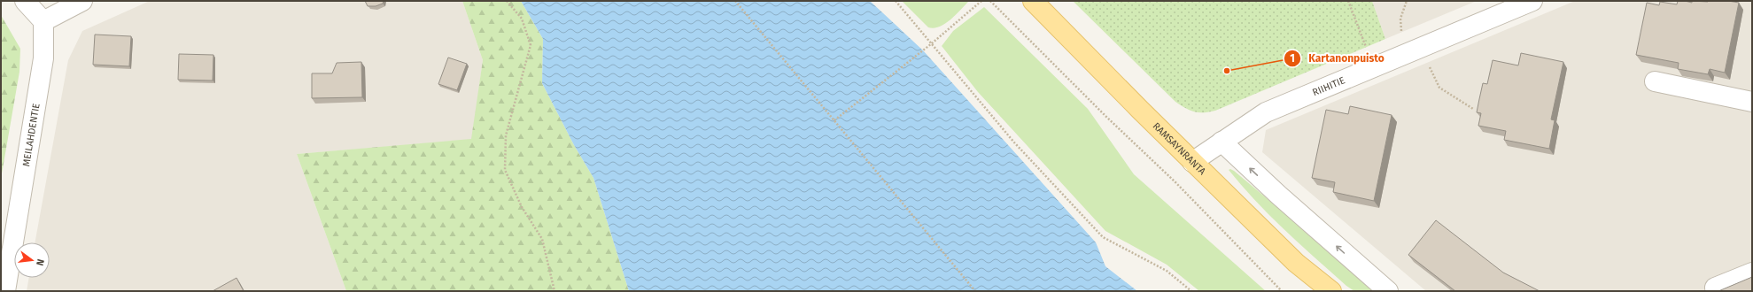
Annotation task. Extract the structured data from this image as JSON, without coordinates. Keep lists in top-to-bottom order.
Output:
{
  "streets": {
    "main road": ["RAMSAYNRANTA"],
    "street": ["RIIHITIE", "MEILAHDENTIE"]
  },
  "crossings": [
    ["RIIHITIE", "RAMSAYNRANTA"]
  ],
  "places": ["Kartanonpuisto"],
  "north": "right"
}
